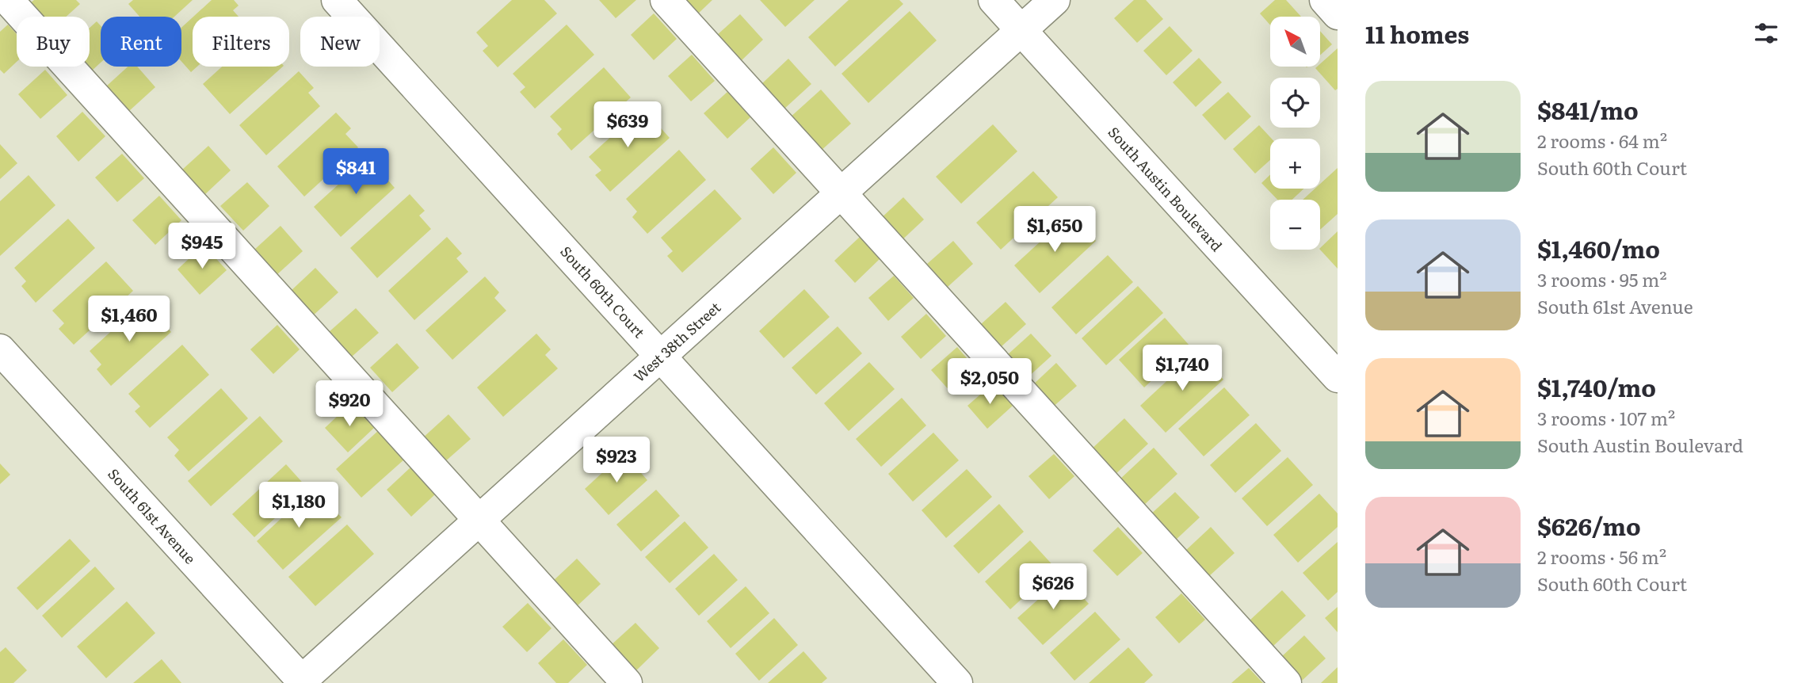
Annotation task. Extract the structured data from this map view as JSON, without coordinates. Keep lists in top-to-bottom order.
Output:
{
  "streets": {
    "street": [
      "South Austin Boulevard",
      "South 60th Court",
      "West 38th Street",
      "South 61st Avenue"
    ]
  },
  "crossings": [
    ["South Austin Boulevard", "West 38th Street"],
    ["South 60th Court", "West 38th Street"],
    ["West 38th Street", "South 61st Avenue"]
  ],
  "north": "top left",
  "page": {
    "heading": "11 homes",
    "map_buttons": ["+", "−"],
    "chip": [
      "Buy",
      "Rent",
      "Filters",
      "New"
    ],
    "list": [
      {
        "name": "$841/mo",
        "note": "2 rooms · 64 m² · South 60th Court"
      },
      {
        "name": "$1,460/mo",
        "note": "3 rooms · 95 m² · South 61st Avenue"
      },
      {
        "name": "$1,740/mo",
        "note": "3 rooms · 107 m² · South Austin Boulevard"
      },
      {
        "name": "$626/mo",
        "note": "2 rooms · 56 m² · South 60th Court"
      }
    ],
    "price": [
      "$639",
      "$841",
      "$1,650",
      "$945",
      "$1,460",
      "$1,740",
      "$2,050",
      "$920",
      "$923",
      "$1,180",
      "$626"
    ]
  }
}
